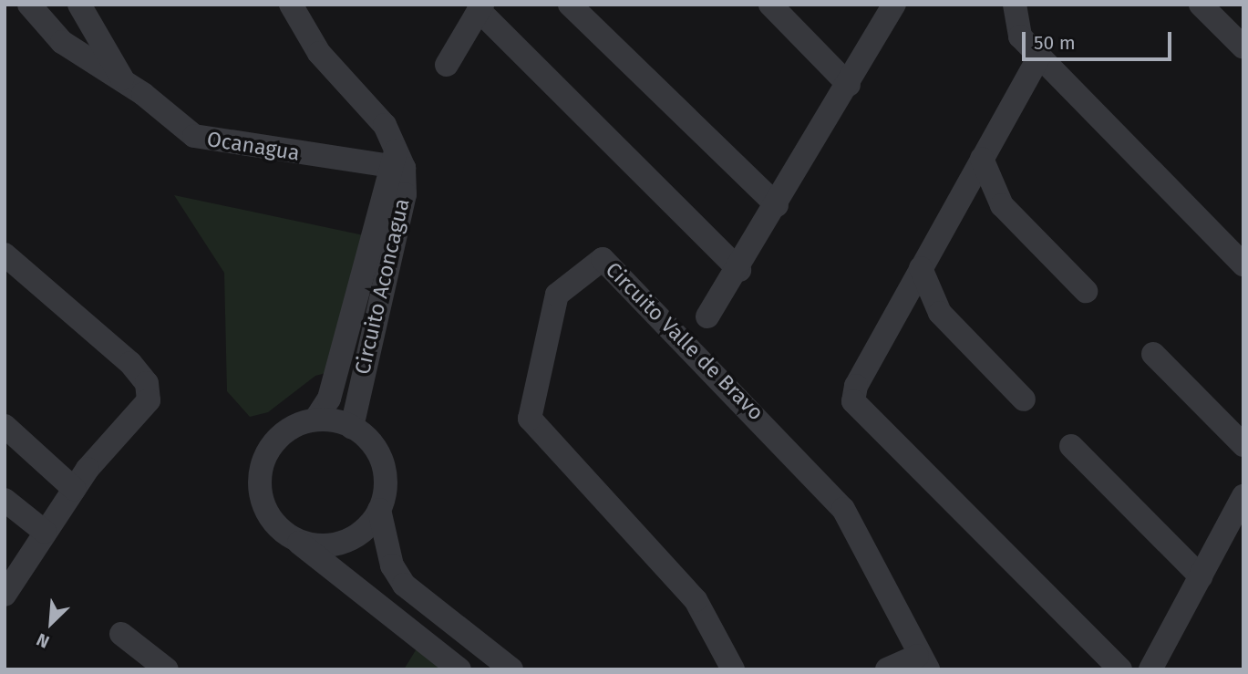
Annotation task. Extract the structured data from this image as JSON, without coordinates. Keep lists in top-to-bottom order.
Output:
{
  "streets": {
    "street": ["Ocanagua", "Circuito Aconcagua", "Circuito Valle de Bravo"]
  },
  "crossings": [
    ["Ocanagua", "Circuito Aconcagua"]
  ],
  "scale_bar": "50 m",
  "north": "bottom left"
}
